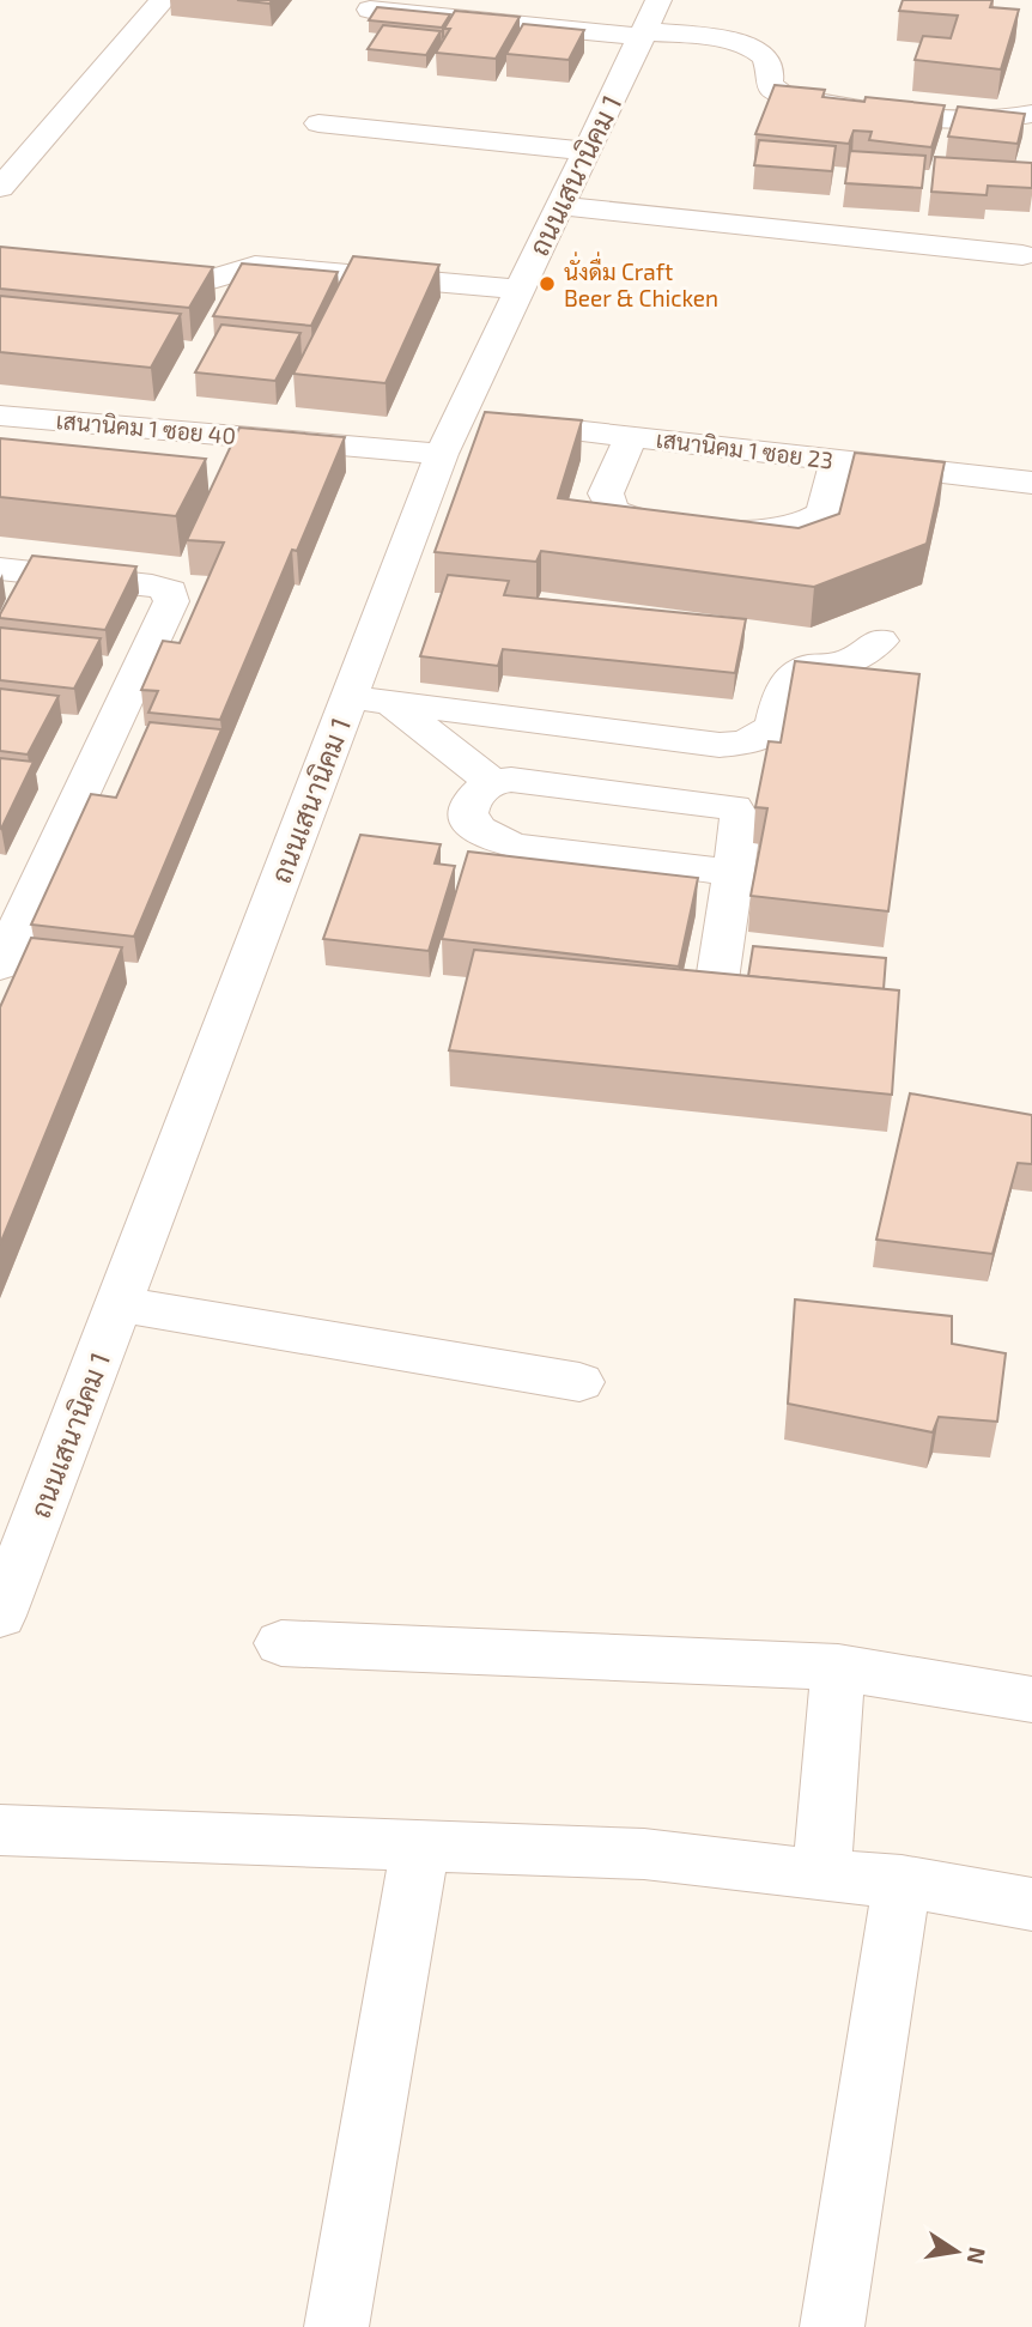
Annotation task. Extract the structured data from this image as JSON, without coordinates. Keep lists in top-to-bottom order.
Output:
{
  "streets": {
    "street": ["ถนนเสนานิคม 1", "เสนานิคม 1 ซอย 40", "เสนานิคม 1 ซอย 23"]
  },
  "crossings": [
    ["ถนนเสนานิคม 1", "เสนานิคม 1 ซอย 40"],
    ["ถนนเสนานิคม 1", "เสนานิคม 1 ซอย 23"],
    ["เสนานิคม 1 ซอย 40", "เสนานิคม 1 ซอย 23"]
  ],
  "places": ["นั่งดื่ม Craft Beer & Chicken"],
  "north": "right"
}
